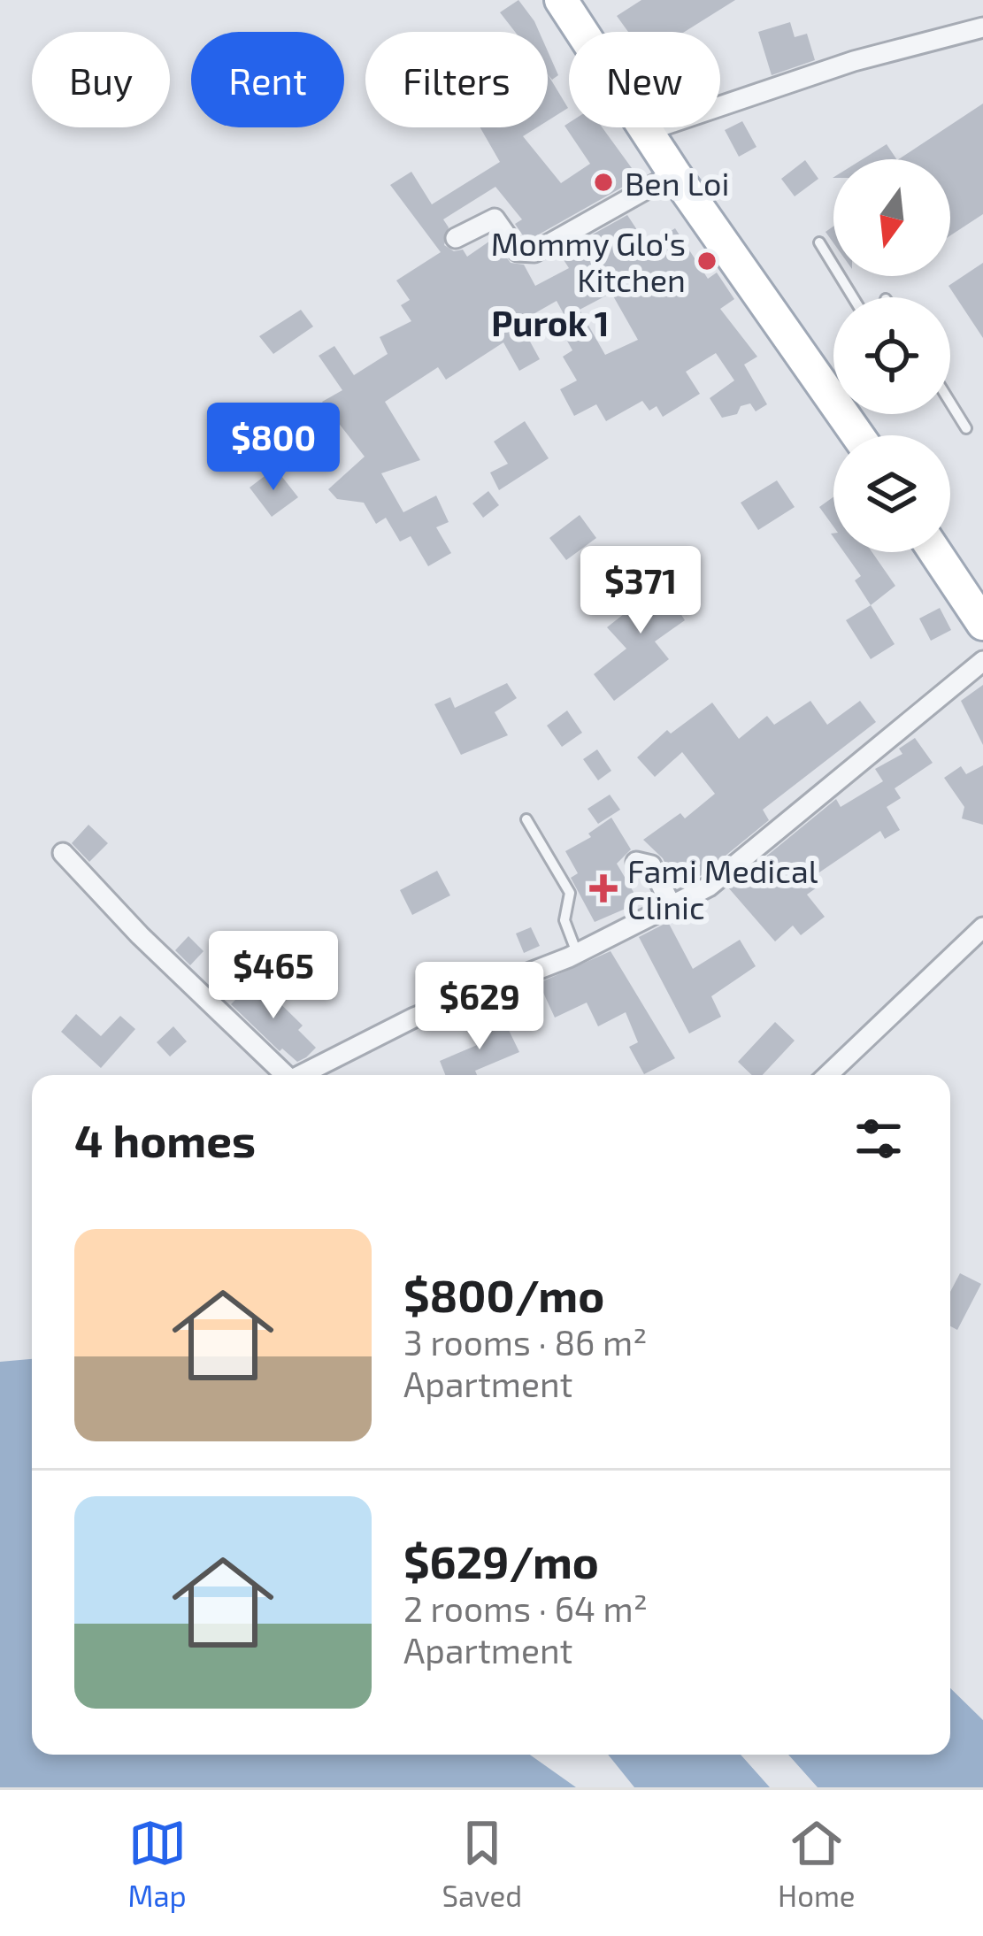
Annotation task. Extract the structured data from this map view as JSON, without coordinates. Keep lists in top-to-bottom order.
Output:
{
  "districts": ["Purok 1"],
  "places": {
    "other": ["Ben Loi", "Mommy Glo's Kitchen"],
    "health": ["Fami Medical Clinic"]
  },
  "north": "bottom",
  "page": {
    "chip": [
      "Buy",
      "Rent",
      "Filters",
      "New"
    ],
    "price": [
      "$800",
      "$371",
      "$465",
      "$629"
    ],
    "heading": "4 homes",
    "list": [
      {
        "name": "$800/mo",
        "note": "3 rooms · 86 m² · Apartment"
      },
      {
        "name": "$629/mo",
        "note": "2 rooms · 64 m² · Apartment"
      }
    ],
    "tabs": ["Map", "Saved", "Home"]
  }
}
